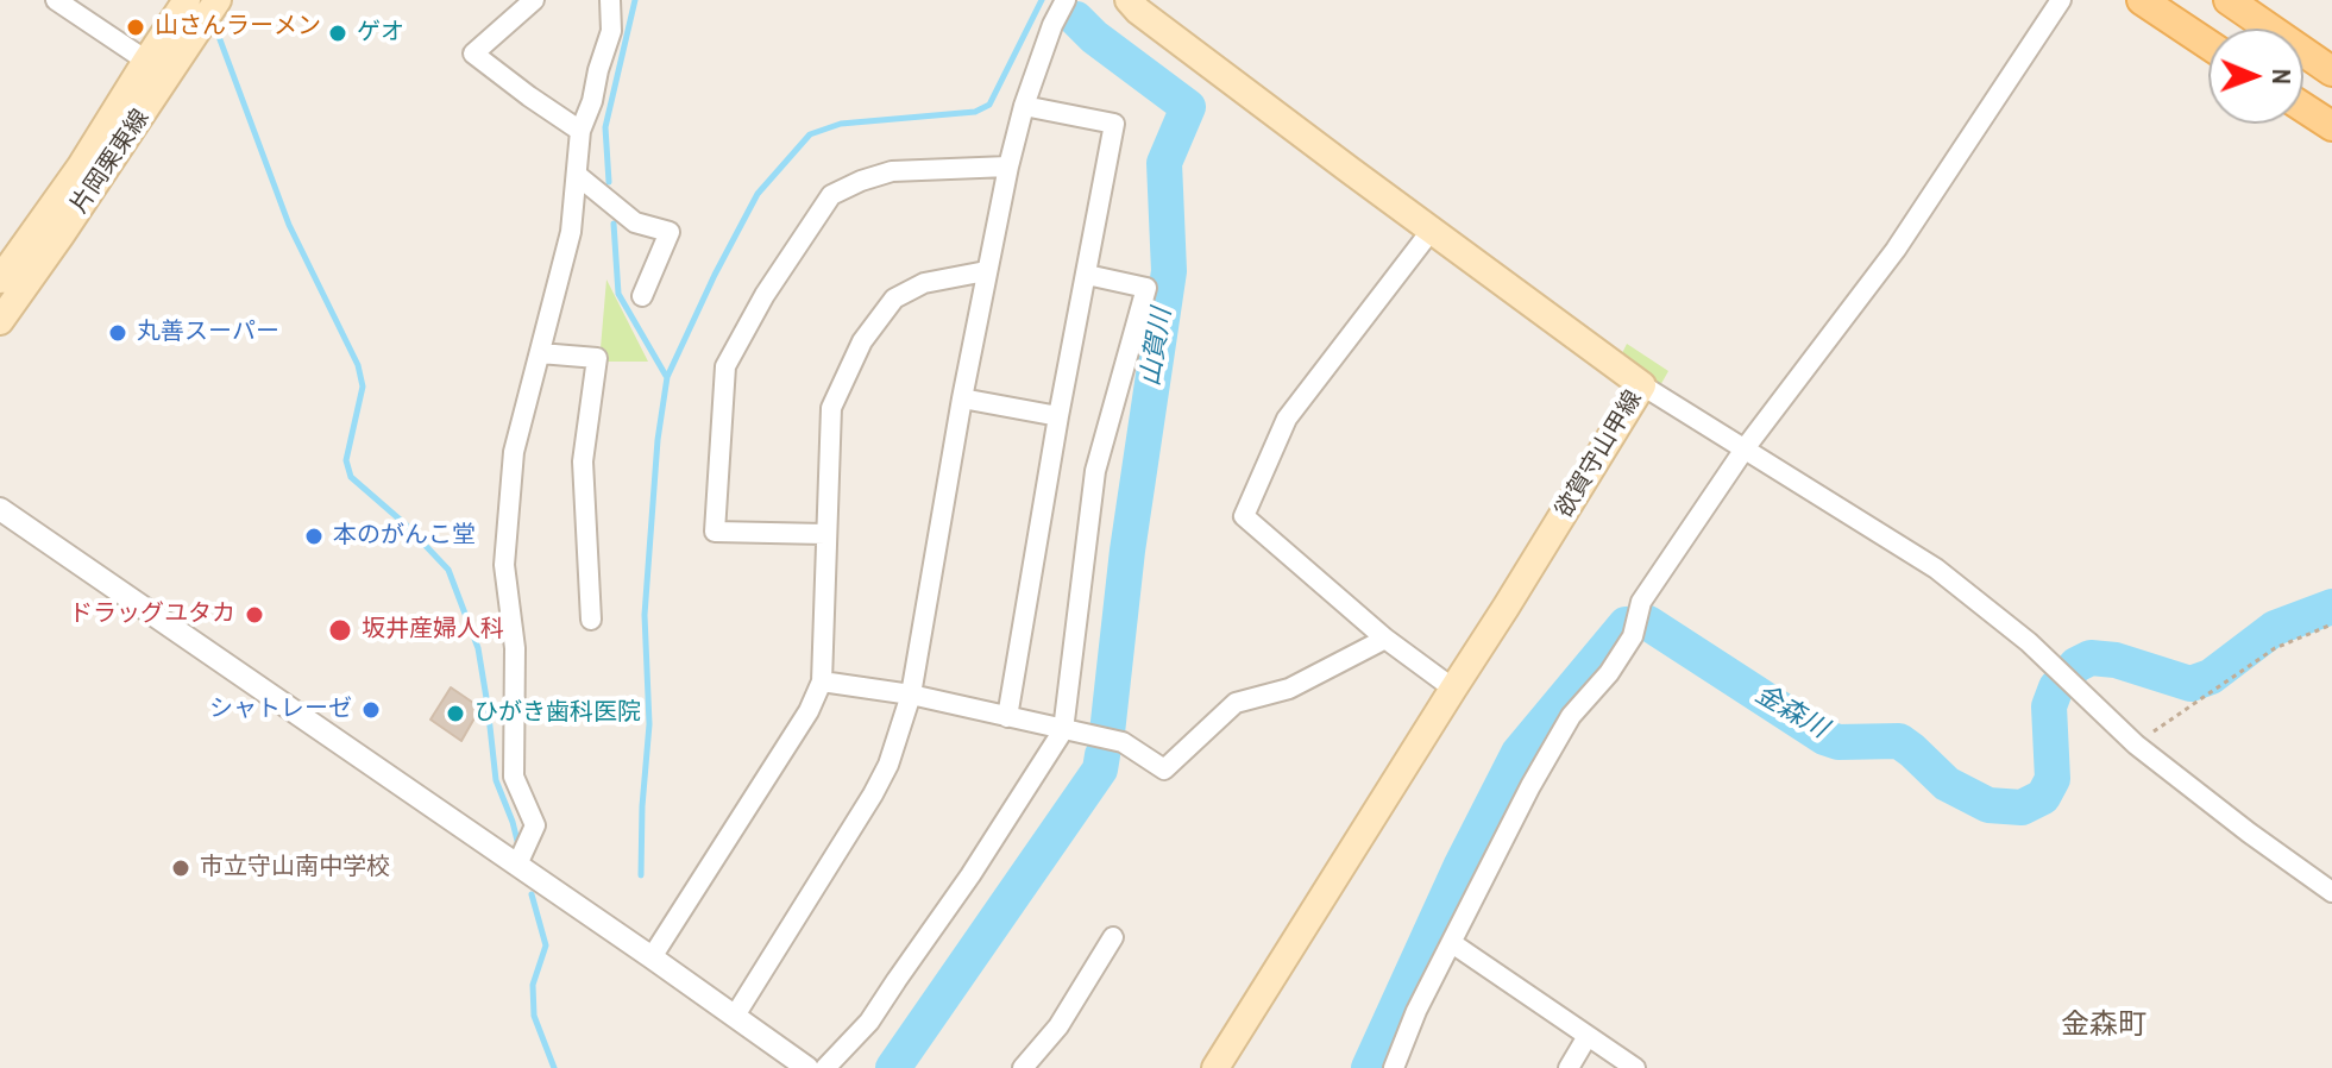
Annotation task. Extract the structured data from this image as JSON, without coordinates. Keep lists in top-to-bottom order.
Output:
{
  "streets": {
    "main road": ["片岡栗東線", "欲賀守山甲線"]
  },
  "districts": ["金森町"],
  "water": ["山賀川", "金森川"],
  "places": [
    "山さんラーメン",
    "ゲオ",
    "丸善スーパー",
    "本のがんこ堂",
    "ドラッグユタカ",
    "坂井産婦人科",
    "シャトレーゼ",
    "ひがき歯科医院",
    "市立守山南中学校"
  ],
  "north": "right"
}
